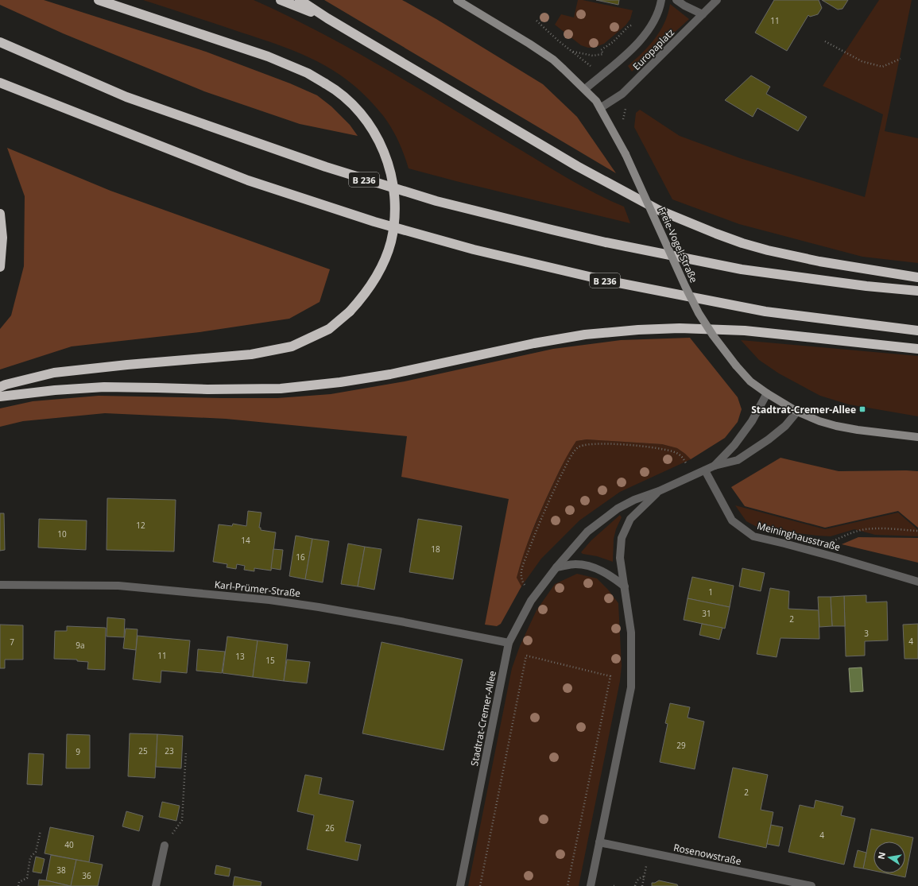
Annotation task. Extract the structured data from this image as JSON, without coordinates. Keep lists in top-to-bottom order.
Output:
{
  "streets": {
    "highway": ["B 236"],
    "street": [
      "Europaplatz",
      "Freie-Vogel-Straße",
      "Meininghausstraße",
      "Karl-Prümer-Straße",
      "Stadtrat-Cremer-Allee",
      "Rosenowstraße"
    ]
  },
  "crossings": [
    ["Europaplatz", "Freie-Vogel-Straße"],
    ["Freie-Vogel-Straße", "Stadtrat-Cremer-Allee"],
    ["Meininghausstraße", "Stadtrat-Cremer-Allee"],
    ["Karl-Prümer-Straße", "Stadtrat-Cremer-Allee"],
    ["Stadtrat-Cremer-Allee", "Rosenowstraße"]
  ],
  "places": {
    "transit": ["Stadtrat-Cremer-Allee"]
  },
  "house_numbers": [
    "11",
    "12",
    "10",
    "14",
    "18",
    "16",
    "1",
    "31",
    "2",
    "3",
    "4",
    "7",
    "9a",
    "11",
    "13",
    "15",
    "29",
    "25",
    "23",
    "9",
    "2",
    "26",
    "4",
    "40",
    "38",
    "36"
  ],
  "north": "left"
}
